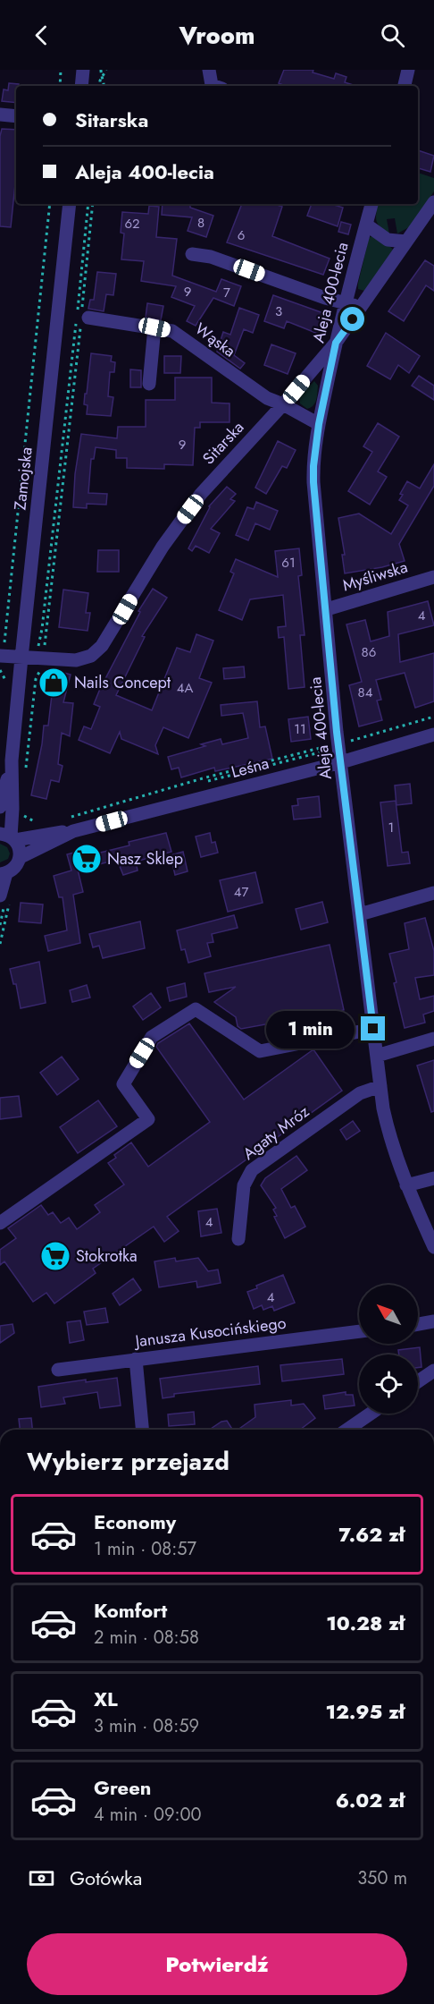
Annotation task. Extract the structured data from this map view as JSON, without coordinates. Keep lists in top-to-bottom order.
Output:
{
  "streets": {
    "street": [
      "Aleja 400-lecia",
      "Wąska",
      "Sitarska",
      "Zamojska",
      "Myśliwska",
      "Leśna",
      "Agaty Mróz",
      "Janusza Kusocińskiego"
    ]
  },
  "crossings": [
    ["Aleja 400-lecia", "Wąska"],
    ["Aleja 400-lecia", "Sitarska"],
    ["Aleja 400-lecia", "Myśliwska"],
    ["Aleja 400-lecia", "Leśna"],
    ["Aleja 400-lecia", "Agaty Mróz"],
    ["Wąska", "Sitarska"],
    ["Sitarska", "Zamojska"],
    ["Zamojska", "Leśna"]
  ],
  "places": {
    "shop": ["Nails Concept"],
    "supermarket": ["Nasz Sklep", "Stokrotka"]
  },
  "house_numbers": [
    "8",
    "62",
    "6",
    "9",
    "7",
    "3",
    "9",
    "61",
    "4",
    "86",
    "4A",
    "84",
    "11",
    "1",
    "47",
    "4",
    "4"
  ],
  "north": "top left",
  "page": {
    "header": "Vroom",
    "banner": ["Sitarska", "Aleja 400-lecia"],
    "bubble": "1 min",
    "heading": "Wybierz przejazd",
    "list": [
      {
        "name": "Economy",
        "note": "1 min · 08:57",
        "value": "7.62 zł"
      },
      {
        "name": "Komfort",
        "note": "2 min · 08:58",
        "value": "10.28 zł"
      },
      {
        "name": "XL",
        "note": "3 min · 08:59",
        "value": "12.95 zł"
      },
      {
        "name": "Green",
        "note": "4 min · 09:00",
        "value": "6.02 zł"
      }
    ],
    "pay": ["Gotówka", "350 m"],
    "buttons": "Potwierdź"
  }
}
